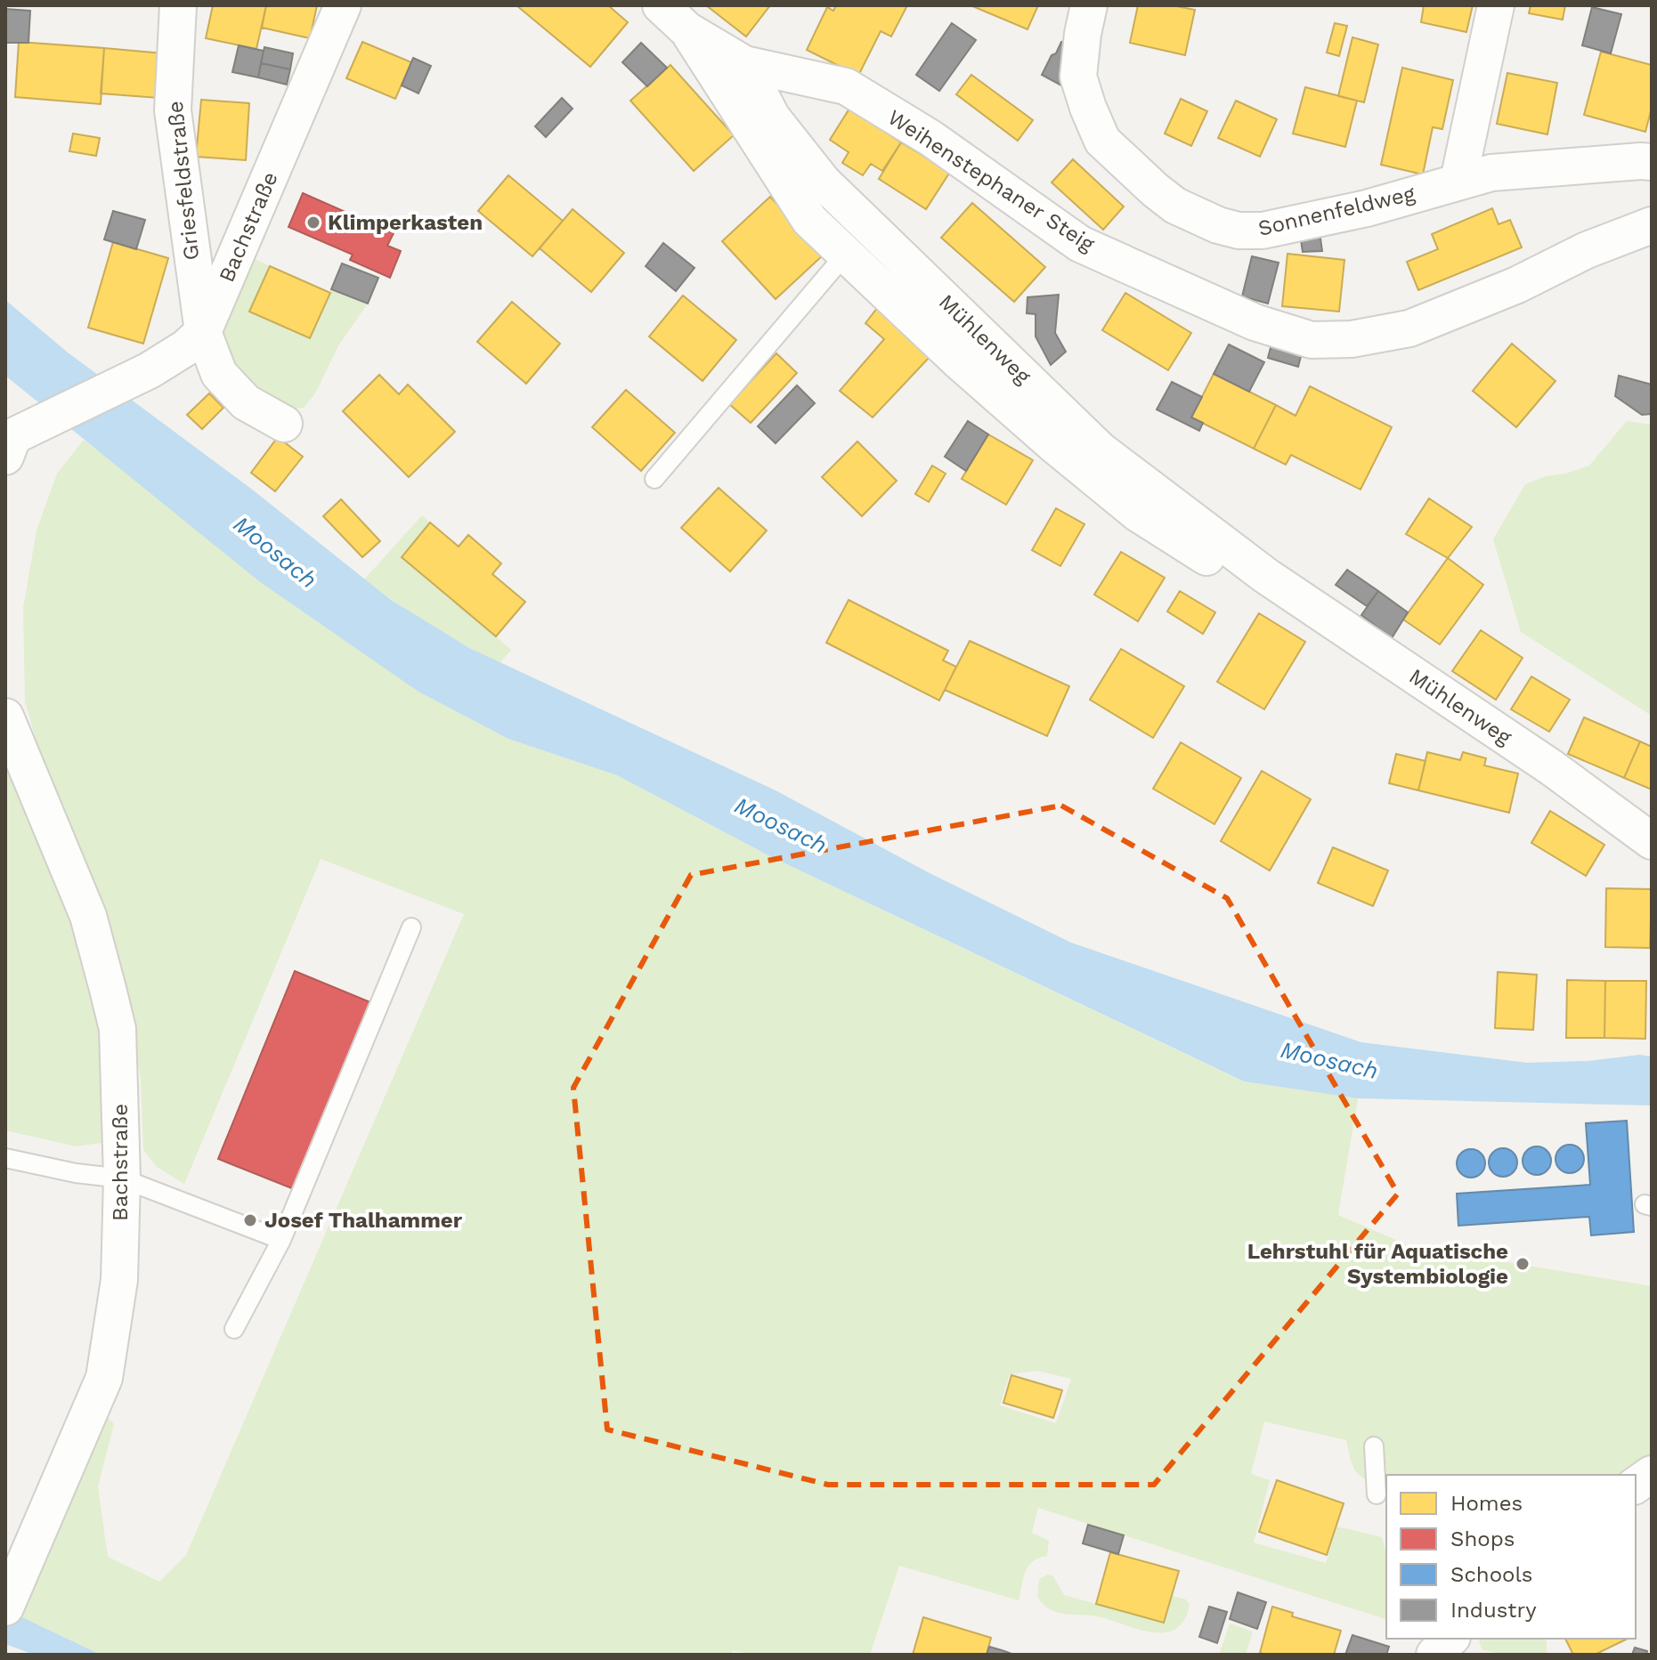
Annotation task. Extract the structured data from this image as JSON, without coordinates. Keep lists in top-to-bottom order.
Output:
{
  "streets": {
    "street": [
      "Griesfeldstraße",
      "Weihenstephaner Steig",
      "Sonnenfeldweg",
      "Bachstraße",
      "Mühlenweg"
    ]
  },
  "crossings": [
    ["Griesfeldstraße", "Bachstraße"],
    ["Weihenstephaner Steig", "Mühlenweg"]
  ],
  "water": ["Moosach"],
  "places": ["Klimperkasten", "Josef Thalhammer", "Lehrstuhl für Aquatische Systembiologie"],
  "legend": [
    "Homes",
    "Shops",
    "Schools",
    "Industry"
  ]
}
